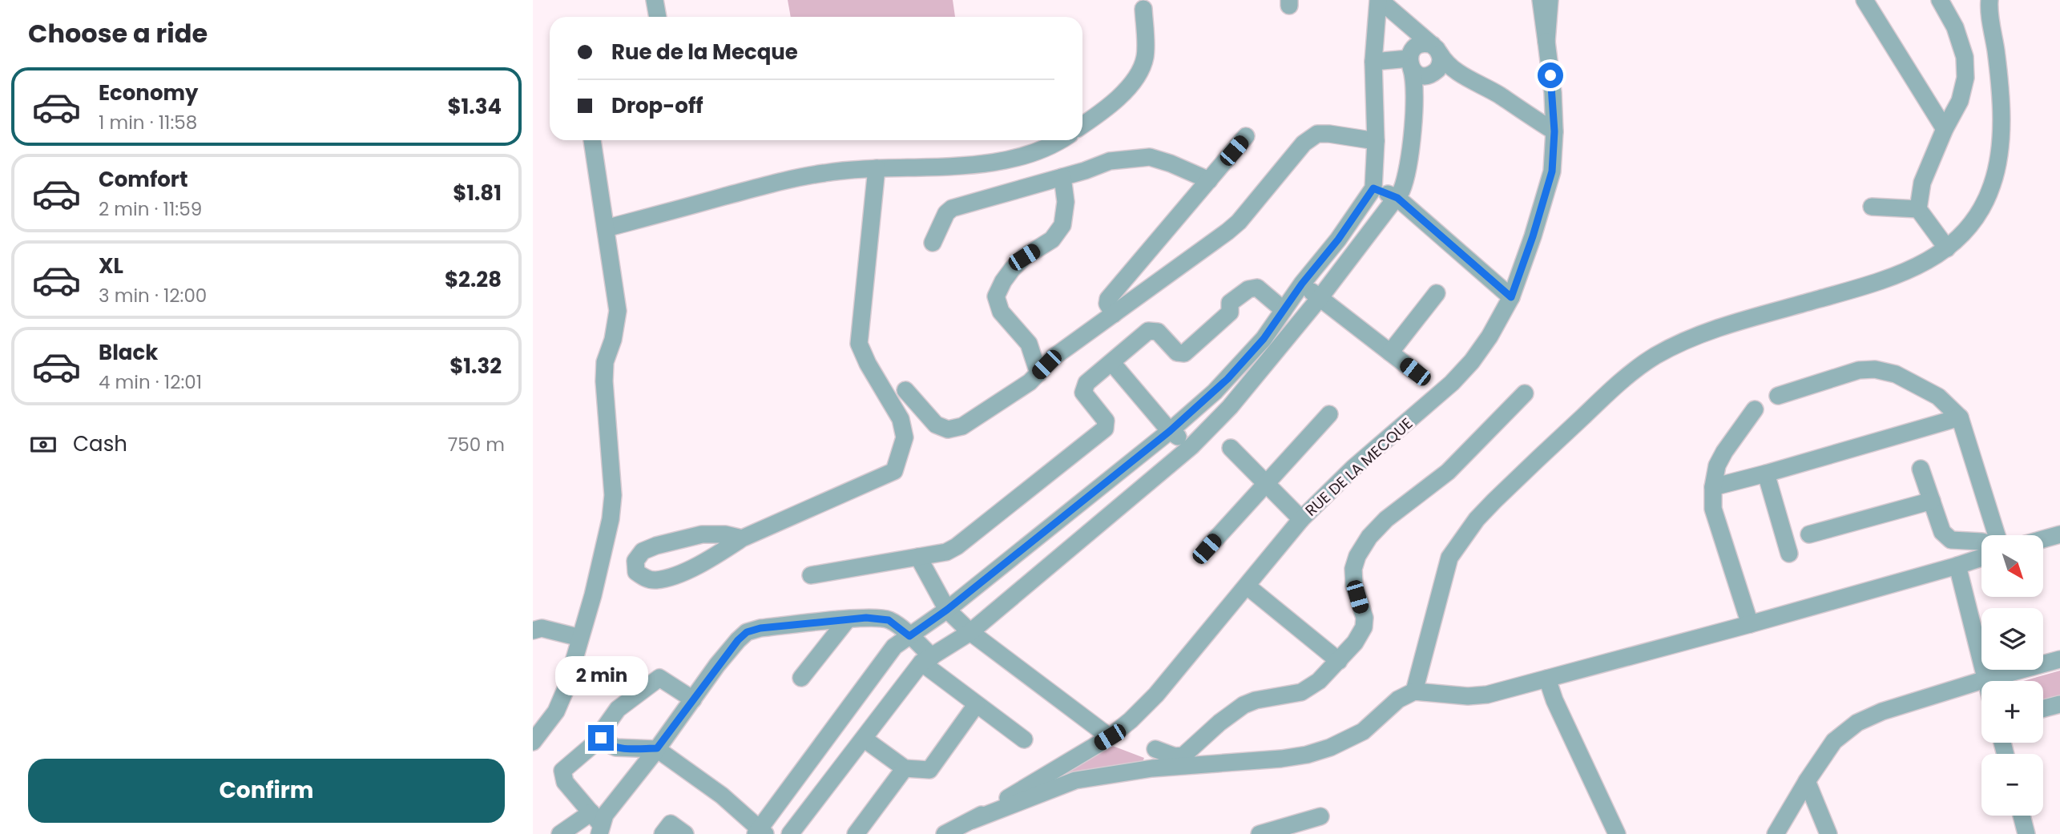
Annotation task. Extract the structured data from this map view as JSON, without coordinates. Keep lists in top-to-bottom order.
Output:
{
  "streets": {
    "street": ["RUE DE LA MECQUE"]
  },
  "north": "bottom right",
  "page": {
    "heading": "Choose a ride",
    "banner": ["Rue de la Mecque", "Drop-off"],
    "list": [
      {
        "name": "Economy",
        "note": "1 min · 11:58",
        "value": "$1.34"
      },
      {
        "name": "Comfort",
        "note": "2 min · 11:59",
        "value": "$1.81"
      },
      {
        "name": "XL",
        "note": "3 min · 12:00",
        "value": "$2.28"
      },
      {
        "name": "Black",
        "note": "4 min · 12:01",
        "value": "$1.32"
      }
    ],
    "pay": ["Cash", "750 m"],
    "map_buttons": ["+", "−"],
    "bubble": "2 min",
    "buttons": "Confirm"
  }
}
